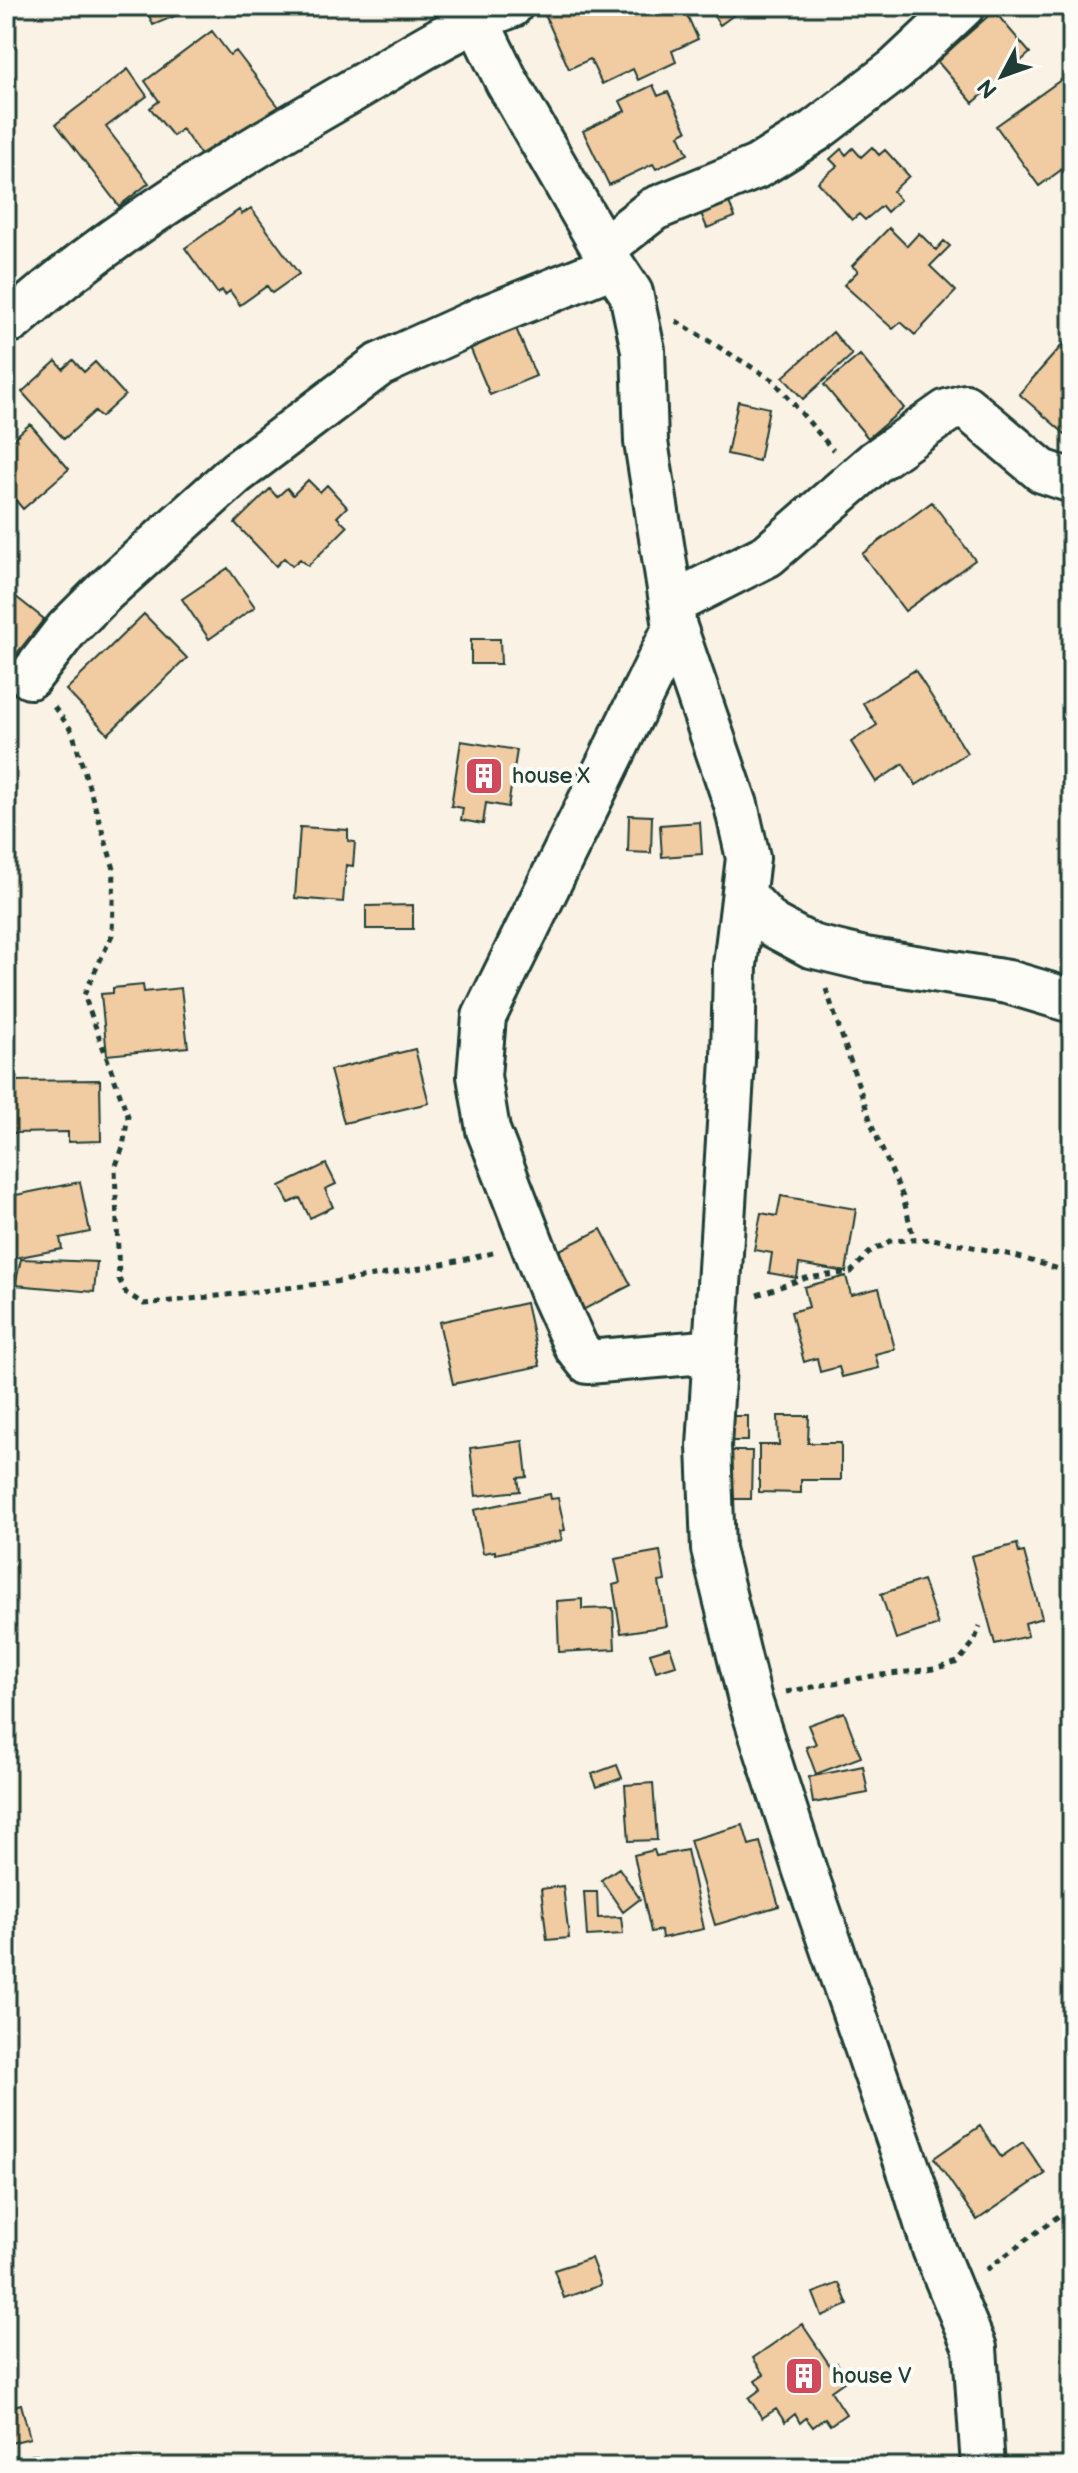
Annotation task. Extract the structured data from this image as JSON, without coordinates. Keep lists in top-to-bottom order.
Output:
{
  "places": {
    "building": ["house X", "house V"]
  },
  "north": "bottom left"
}
